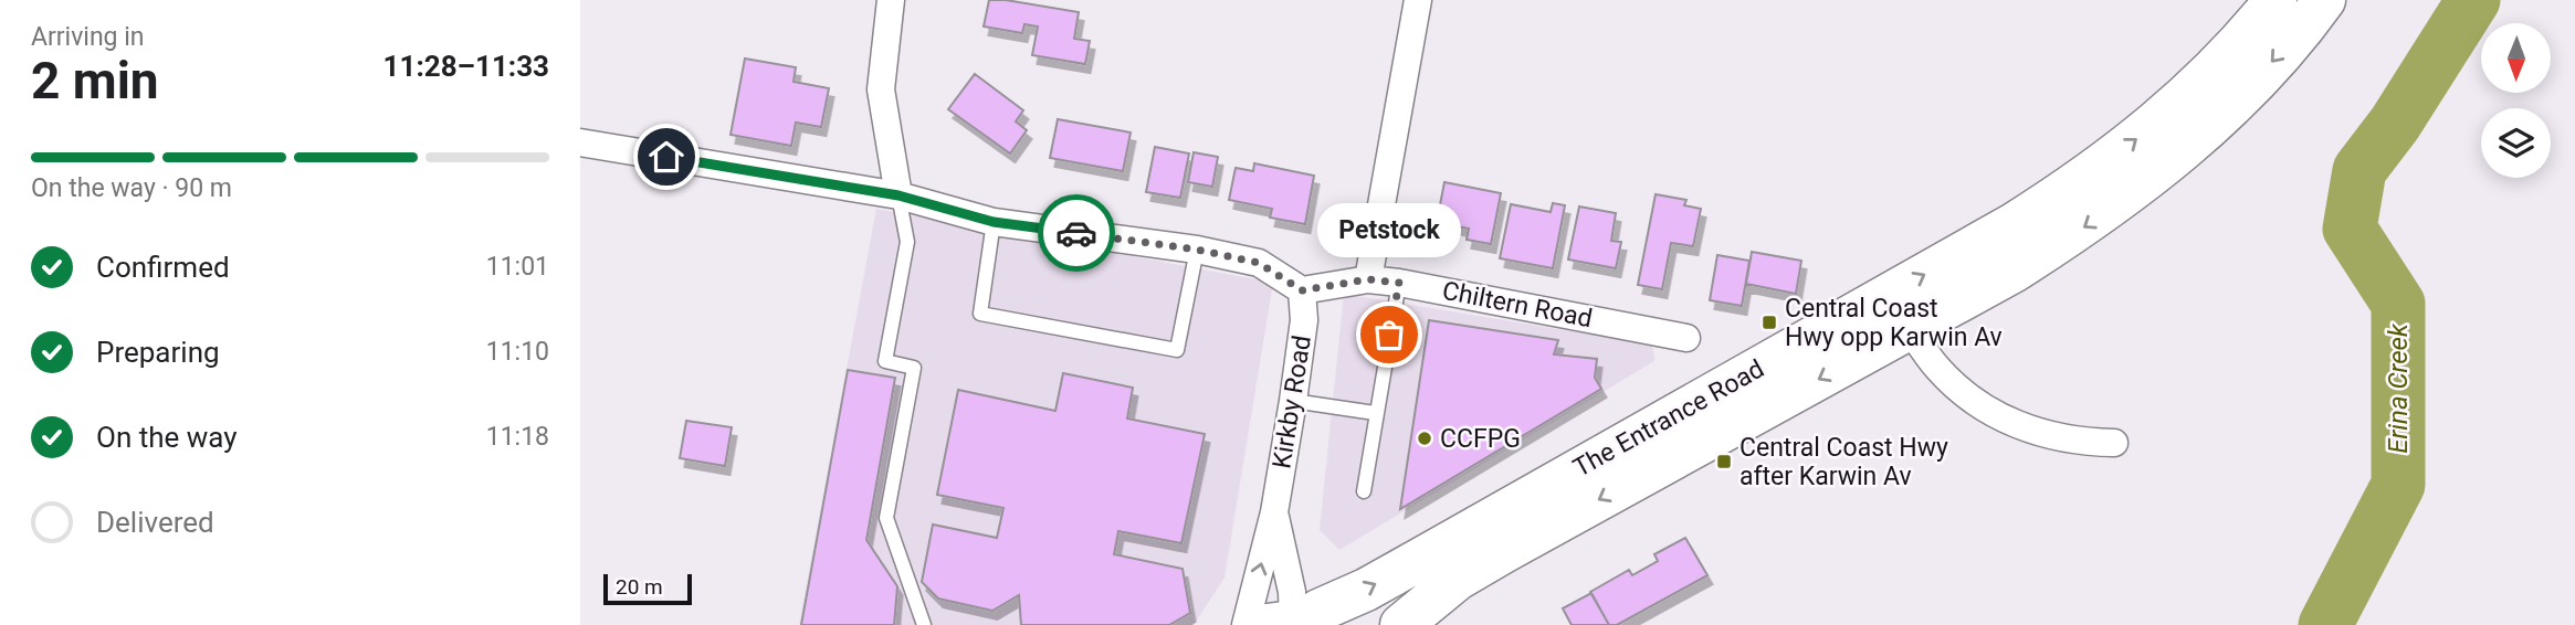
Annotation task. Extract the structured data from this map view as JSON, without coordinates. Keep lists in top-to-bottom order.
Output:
{
  "streets": {
    "highway": ["The Entrance Road"],
    "street": ["Chiltern Road", "Kirkby Road"]
  },
  "crossings": [
    ["Chiltern Road", "Kirkby Road"],
    ["Kirkby Road", "The Entrance Road"]
  ],
  "water": ["Erina Creek"],
  "places": {
    "transit": ["Central Coast Hwy opp Karwin Av", "Central Coast Hwy after Karwin Av"],
    "other": ["Petstock", "CCFPG"]
  },
  "scale_bar": "20 m",
  "north": "bottom",
  "page": {
    "heading": ["2 min", "Arriving in", "11:28–11:33"],
    "bar": "On the way · 90 m",
    "bubble": "Petstock",
    "list": [
      ["Confirmed", "11:01"],
      ["Preparing", "11:10"],
      ["On the way", "11:18"],
      "Delivered"
    ],
    "scale": "20 m"
  }
}
